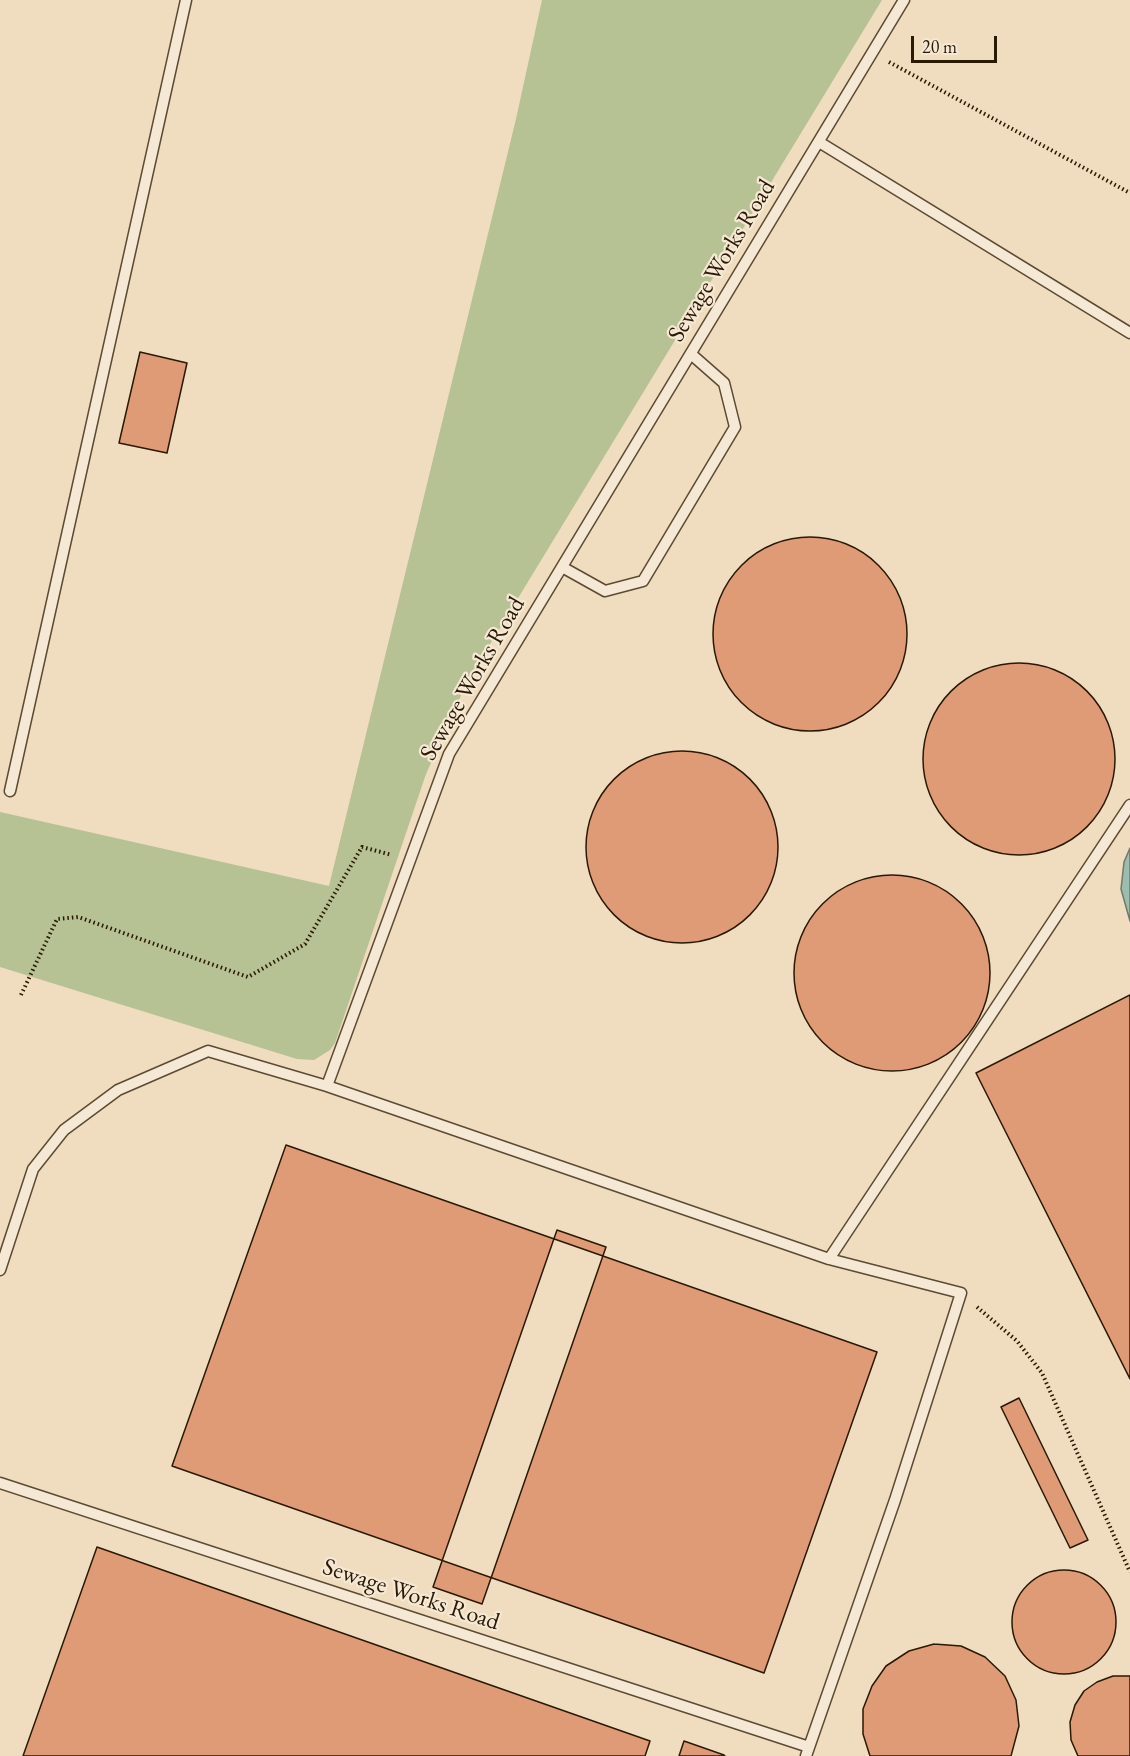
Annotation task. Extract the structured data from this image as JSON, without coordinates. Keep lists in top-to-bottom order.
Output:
{
  "streets": {
    "lane": ["Sewage Works Road"]
  },
  "scale_bar": "20 m"
}
